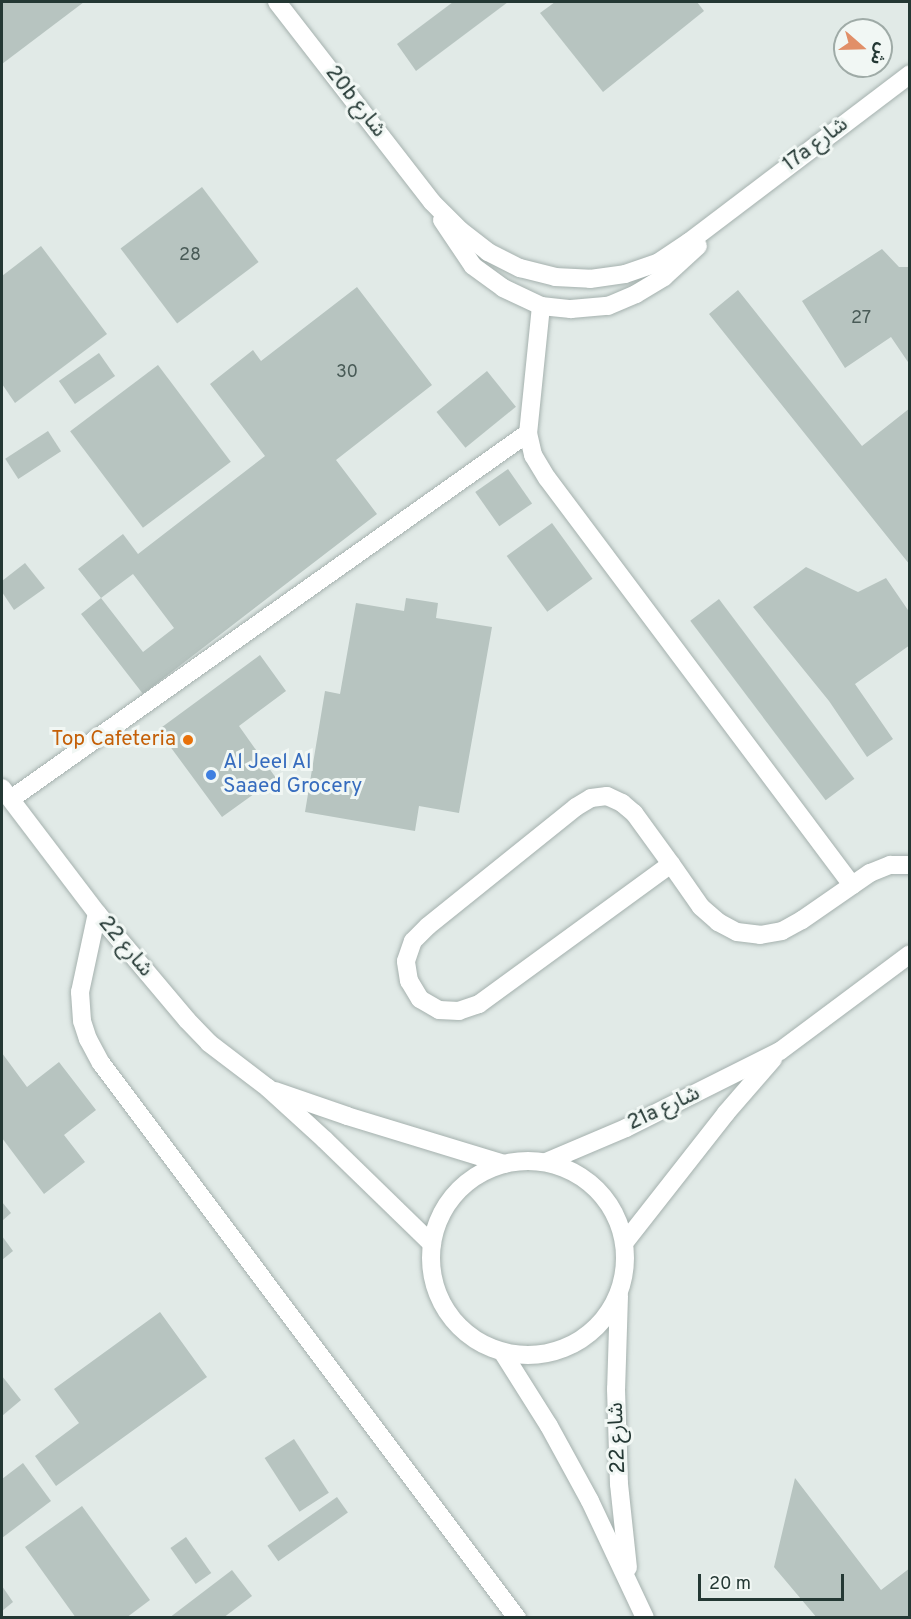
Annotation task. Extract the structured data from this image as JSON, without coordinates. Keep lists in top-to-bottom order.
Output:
{
  "streets": {
    "street": [
      "20b شارع",
      "17a شارع",
      "شارع 22",
      "21a شارع"
    ]
  },
  "crossings": [
    ["20b شارع", "17a شارع"],
    ["شارع 22", "21a شارع"]
  ],
  "places": ["Top Cafeteria", "Al Jeel Al Saaed Grocery"],
  "house_numbers": ["28", "27", "30"],
  "scale_bar": "20 m",
  "north": "right"
}
